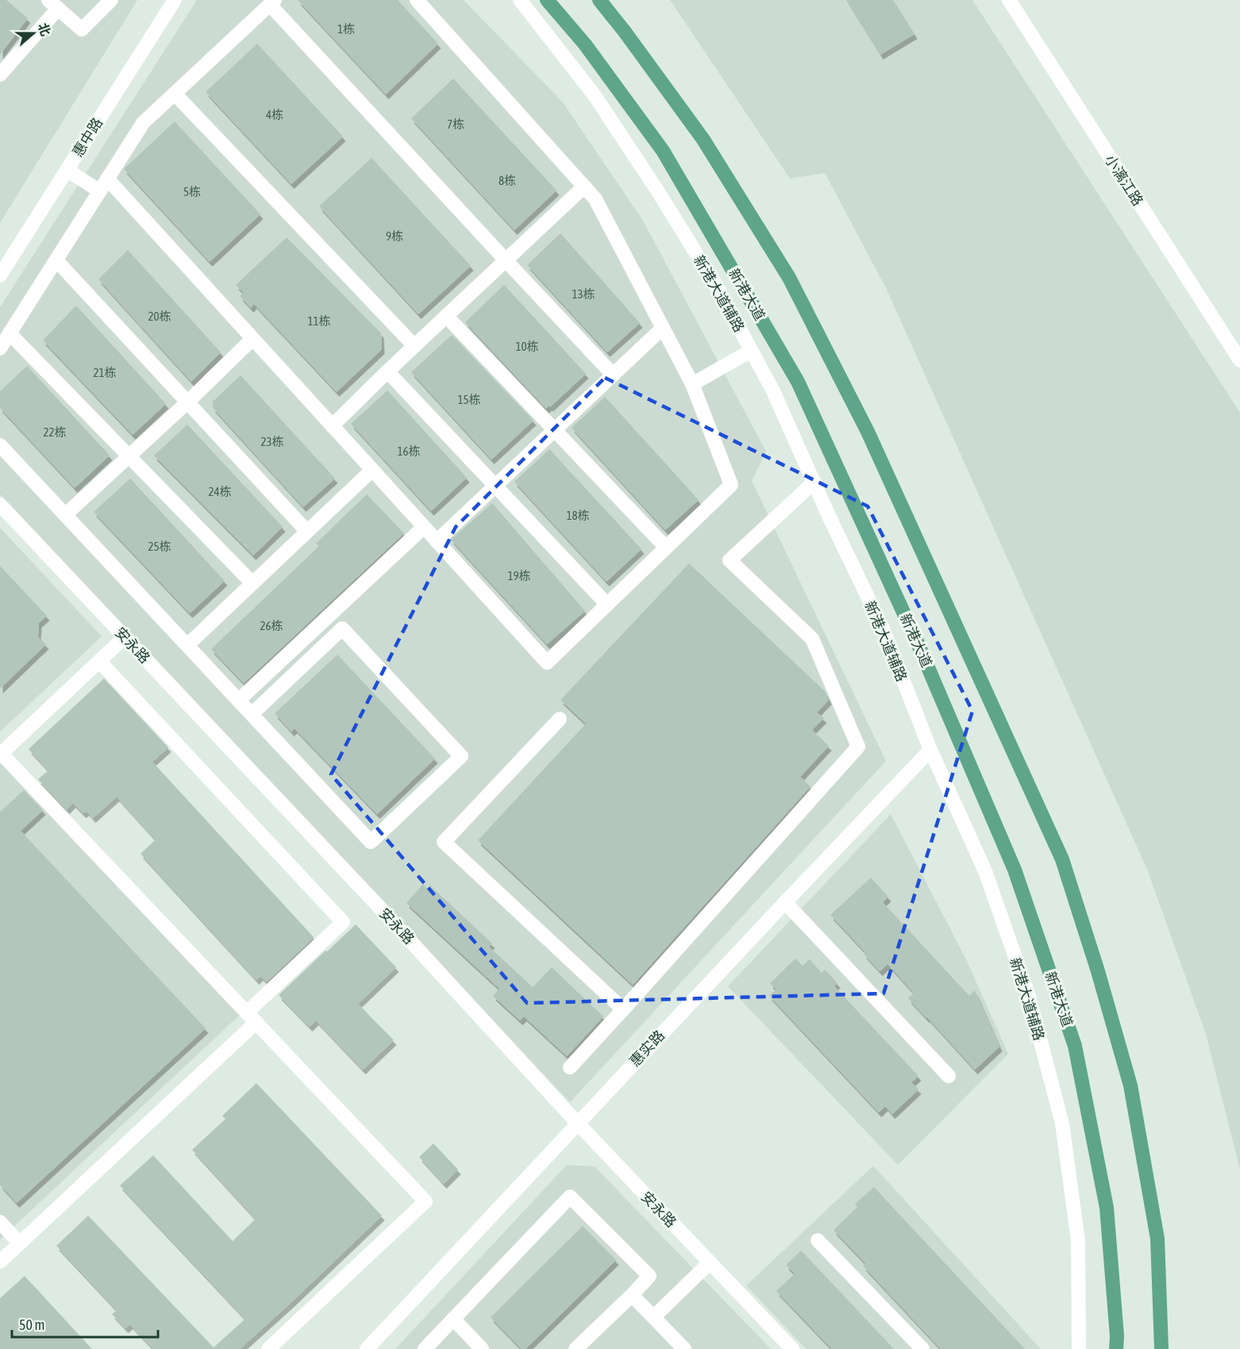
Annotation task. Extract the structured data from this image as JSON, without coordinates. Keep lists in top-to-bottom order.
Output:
{
  "streets": {
    "main road": ["新港大道"],
    "street": [
      "惠中路",
      "小漓江路",
      "新港大道辅路",
      "安永路",
      "惠实路"
    ]
  },
  "crossings": [
    ["新港大道辅路", "惠实路"],
    ["安永路", "惠实路"]
  ],
  "house_numbers": [
    "1栋",
    "4栋",
    "7栋",
    "8栋",
    "5栋",
    "9栋",
    "13栋",
    "20栋",
    "11栋",
    "10栋",
    "21栋",
    "15栋",
    "22栋",
    "23栋",
    "16栋",
    "24栋",
    "18栋",
    "25栋",
    "19栋",
    "26栋"
  ],
  "scale_bar": "50 m",
  "north": "right"
}
